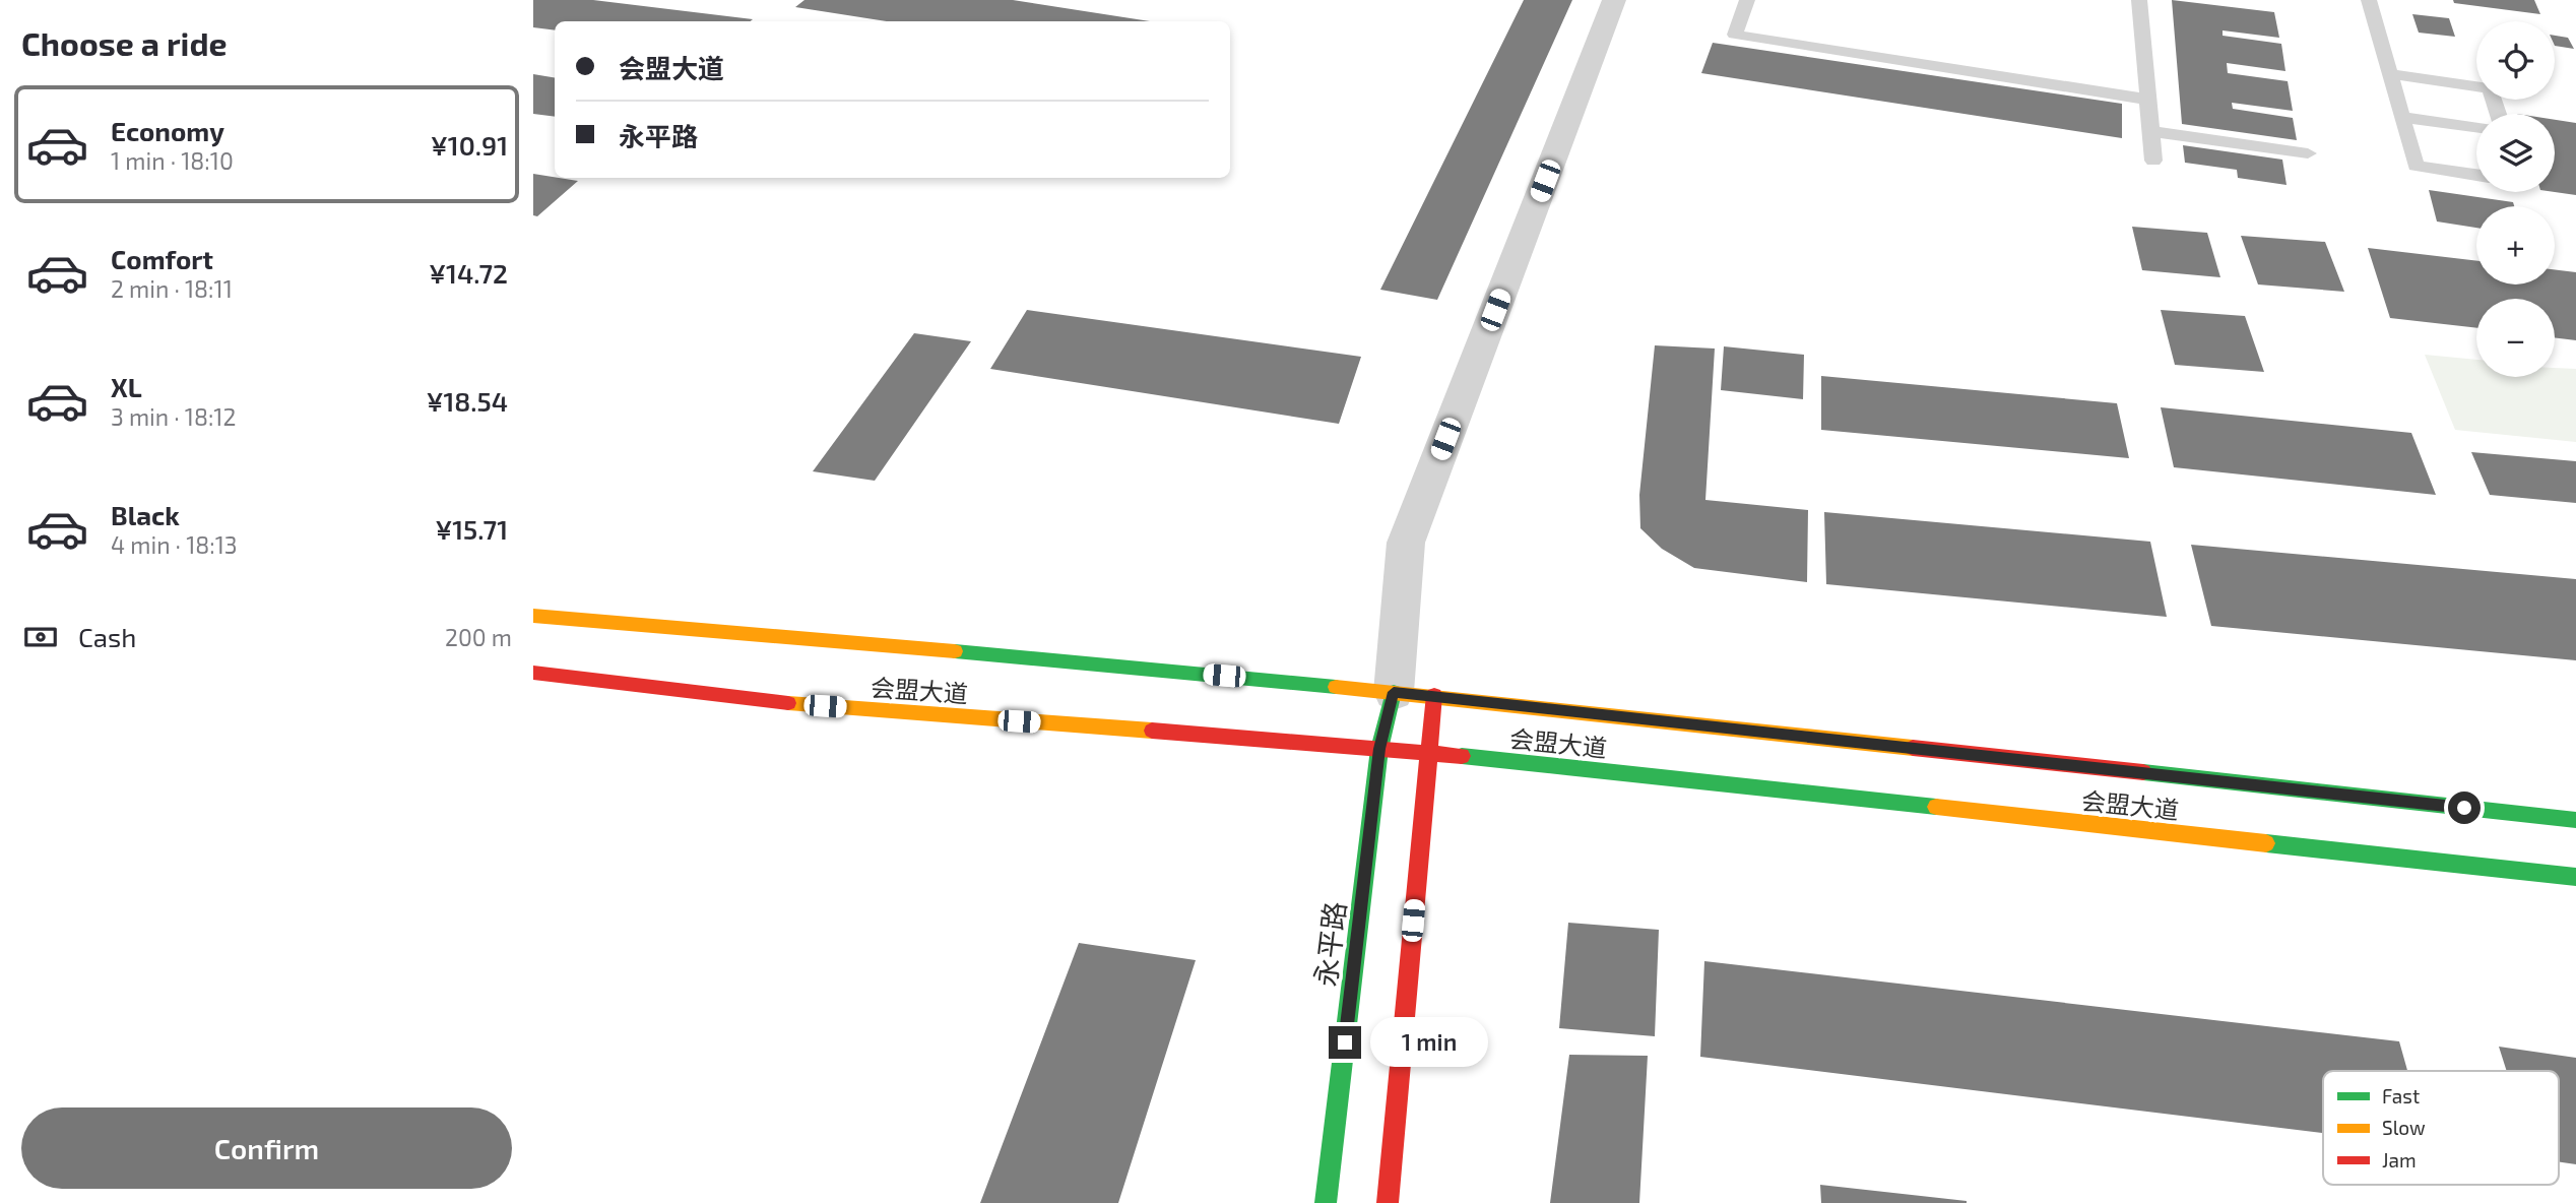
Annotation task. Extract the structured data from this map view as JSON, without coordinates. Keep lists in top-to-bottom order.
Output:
{
  "streets": {
    "main road": ["会盟大道", "永平路"]
  },
  "crossings": [
    ["会盟大道", "永平路"]
  ],
  "legend": ["Fast", "Slow", "Jam"],
  "page": {
    "heading": "Choose a ride",
    "map_buttons": ["+", "−"],
    "banner": ["会盟大道", "永平路"],
    "list": [
      {
        "name": "Economy",
        "note": "1 min · 18:10",
        "value": "¥10.91"
      },
      {
        "name": "Comfort",
        "note": "2 min · 18:11",
        "value": "¥14.72"
      },
      {
        "name": "XL",
        "note": "3 min · 18:12",
        "value": "¥18.54"
      },
      {
        "name": "Black",
        "note": "4 min · 18:13",
        "value": "¥15.71"
      }
    ],
    "pay": ["Cash", "200 m"],
    "bubble": "1 min",
    "buttons": "Confirm"
  }
}
